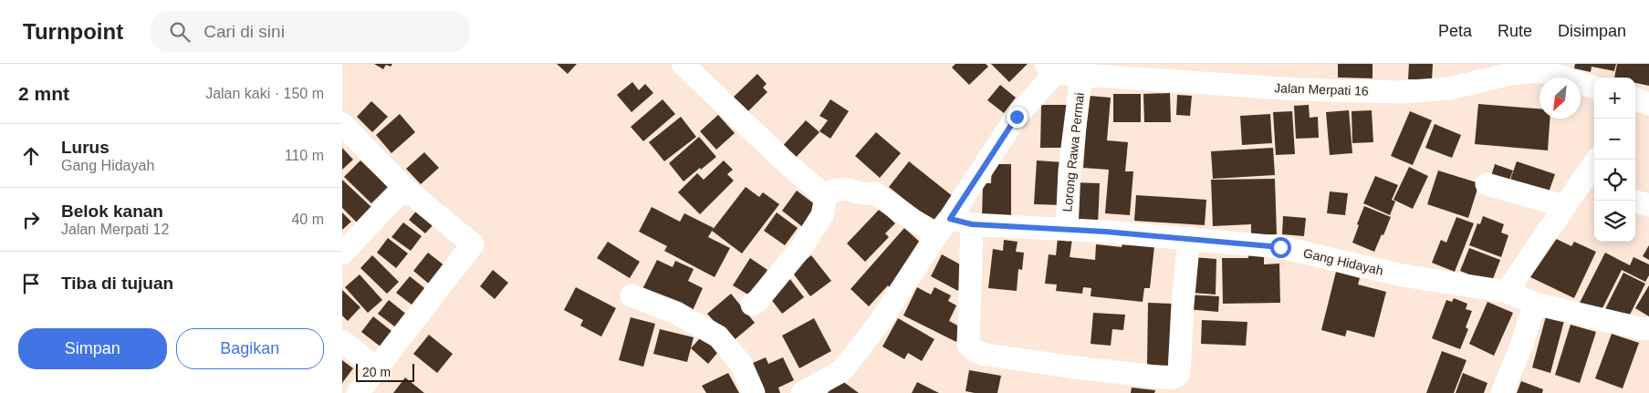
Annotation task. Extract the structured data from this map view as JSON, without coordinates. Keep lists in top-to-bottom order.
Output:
{
  "streets": {
    "street": ["Jalan Merpati 16", "Lorong Rawa Permai", "Gang Hidayah"]
  },
  "crossings": [
    ["Jalan Merpati 16", "Lorong Rawa Permai"],
    ["Lorong Rawa Permai", "Gang Hidayah"]
  ],
  "scale_bar": "20 m",
  "north": "bottom left",
  "page": {
    "header": "Turnpoint",
    "search": "Cari di sini",
    "nav": ["Peta", "Rute", "Disimpan"],
    "heading": ["2 mnt", "Jalan kaki · 150 m"],
    "map_buttons": ["+", "−"],
    "list": [
      ["Lurus", "Gang Hidayah", "110 m"],
      ["Belok kanan", "Jalan Merpati 12", "40 m"],
      "Tiba di tujuan"
    ],
    "buttons": ["Simpan", "Bagikan"],
    "scale": "20 m"
  }
}
